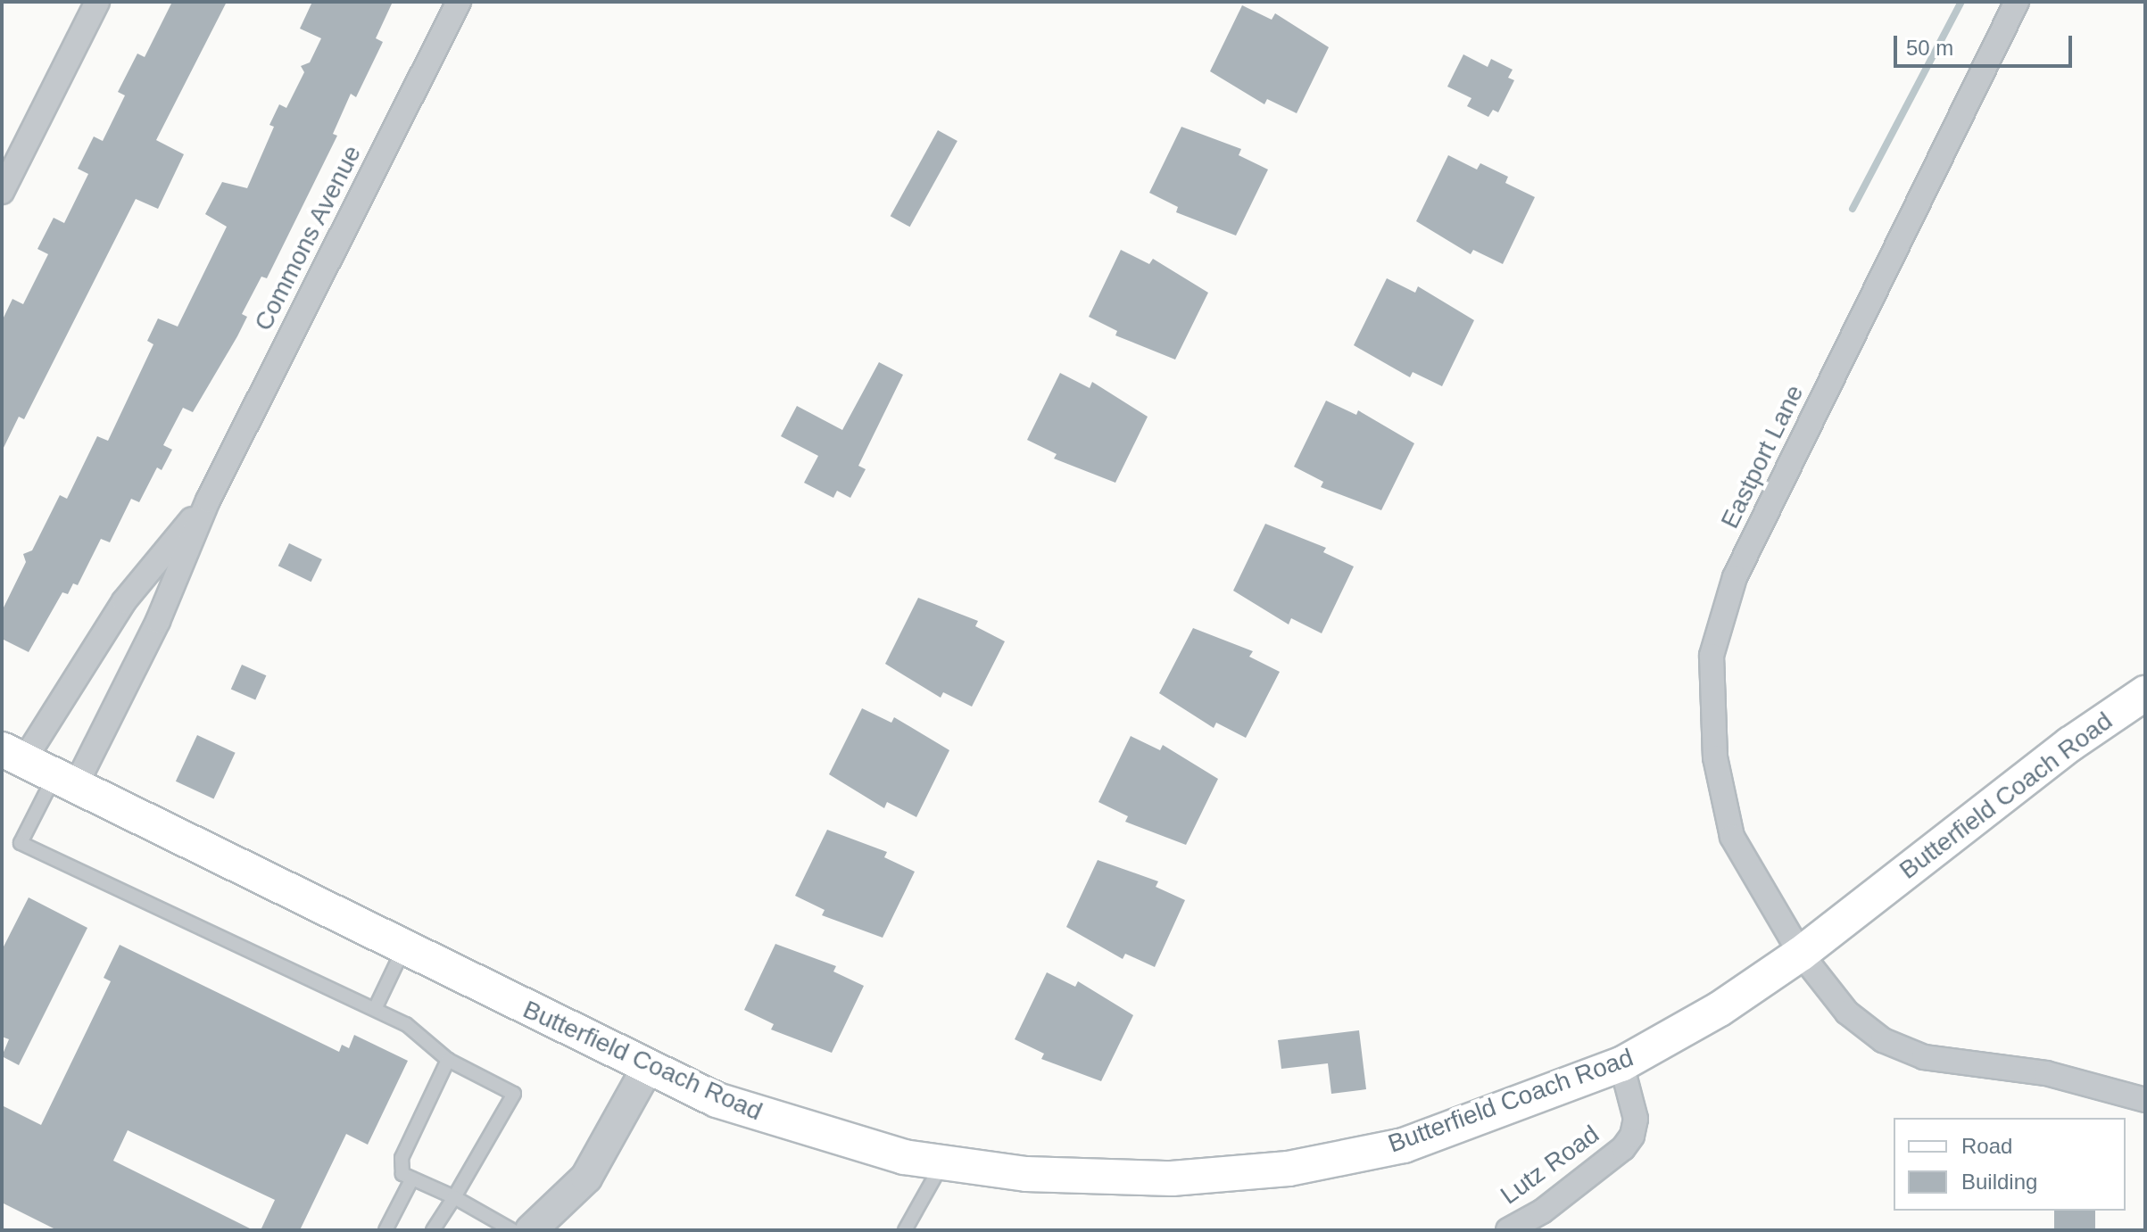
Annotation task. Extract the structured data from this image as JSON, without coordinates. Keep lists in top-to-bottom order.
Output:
{
  "streets": {
    "main road": ["Butterfield Coach Road"],
    "street": ["Commons Avenue", "Eastport Lane", "Lutz Road"]
  },
  "crossings": [
    ["Commons Avenue", "Butterfield Coach Road"],
    ["Eastport Lane", "Butterfield Coach Road"],
    ["Butterfield Coach Road", "Lutz Road"]
  ],
  "legend": ["Road", "Building"],
  "scale_bar": "50 m"
}
